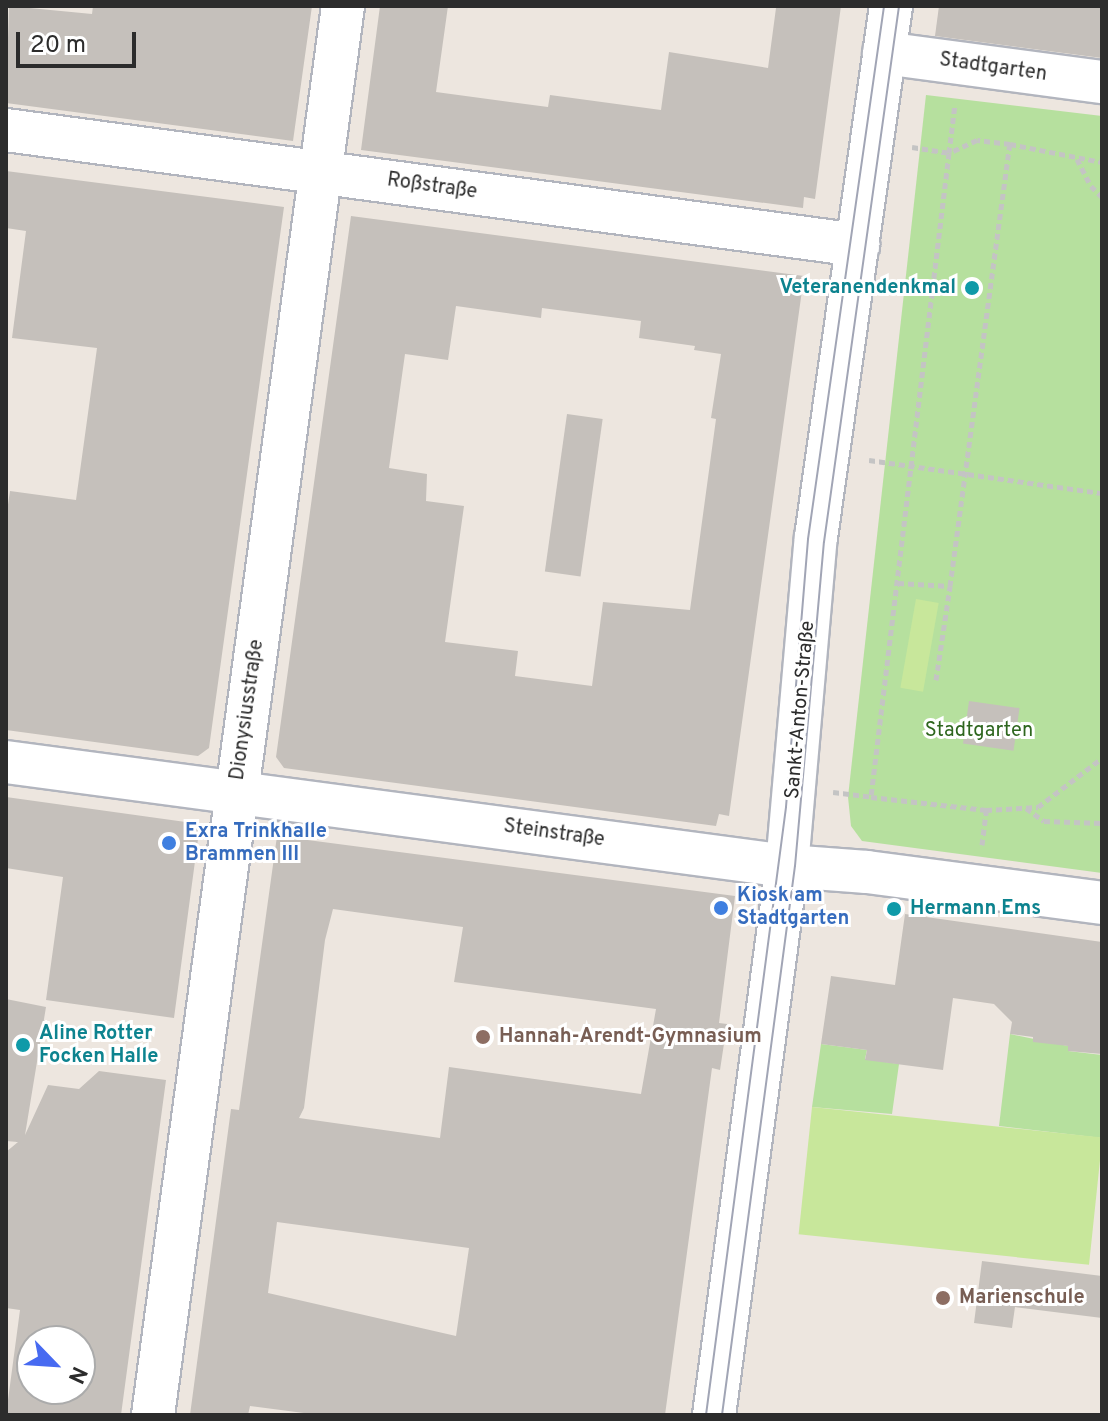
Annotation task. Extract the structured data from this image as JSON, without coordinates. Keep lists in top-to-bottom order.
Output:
{
  "streets": {
    "street": [
      "Stadtgarten",
      "Roßstraße",
      "Dionysiusstraße",
      "Sankt-Anton-Straße",
      "Steinstraße"
    ]
  },
  "crossings": [
    ["Stadtgarten", "Sankt-Anton-Straße"],
    ["Roßstraße", "Dionysiusstraße"],
    ["Roßstraße", "Sankt-Anton-Straße"],
    ["Dionysiusstraße", "Steinstraße"],
    ["Sankt-Anton-Straße", "Steinstraße"]
  ],
  "parks": ["Stadtgarten"],
  "places": [
    "Veteranendenkmal",
    "Exra Trinkhalle Brammen III",
    "Kiosk am Stadtgarten",
    "Hermann Ems",
    "Hannah-Arendt-Gymnasium",
    "Aline Rotter Focken Halle",
    "Marienschule"
  ],
  "scale_bar": "20 m",
  "north": "bottom right"
}
